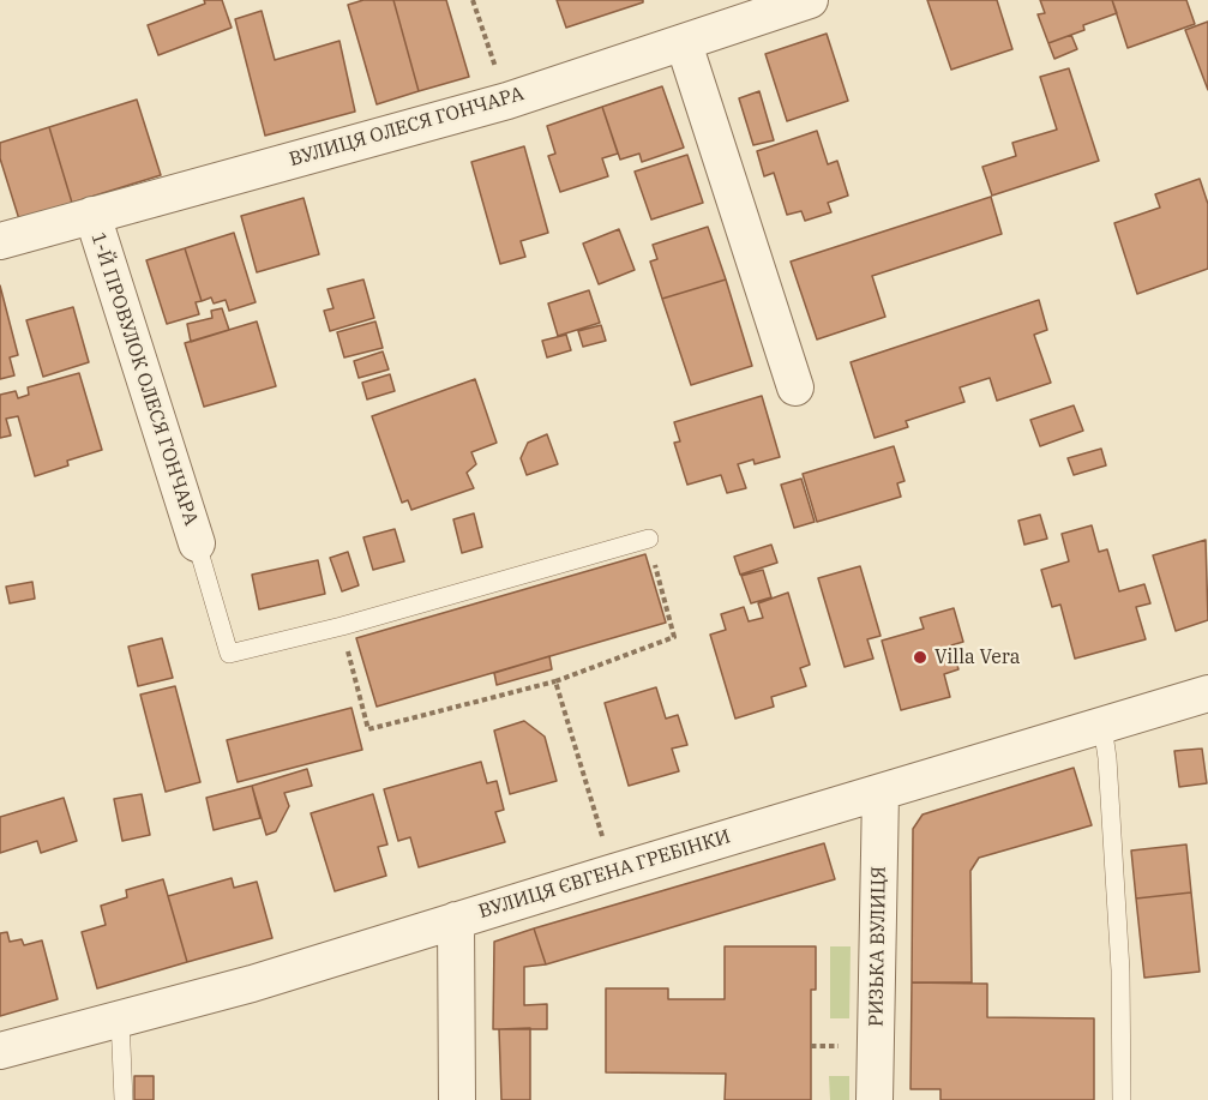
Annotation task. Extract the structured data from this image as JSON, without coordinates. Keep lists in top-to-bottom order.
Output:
{
  "streets": {
    "street": [
      "ВУЛИЦЯ ОЛЕСЯ ГОНЧАРА",
      "1-Й ПРОВУЛОК ОЛЕСЯ ГОНЧАРА",
      "ВУЛИЦЯ ЄВГЕНА ГРЕБІНКИ",
      "РИЗЬКА ВУЛИЦЯ"
    ]
  },
  "crossings": [
    ["ВУЛИЦЯ ОЛЕСЯ ГОНЧАРА", "1-Й ПРОВУЛОК ОЛЕСЯ ГОНЧАРА"],
    ["ВУЛИЦЯ ЄВГЕНА ГРЕБІНКИ", "РИЗЬКА ВУЛИЦЯ"]
  ],
  "places": ["Villa Vera"]
}
